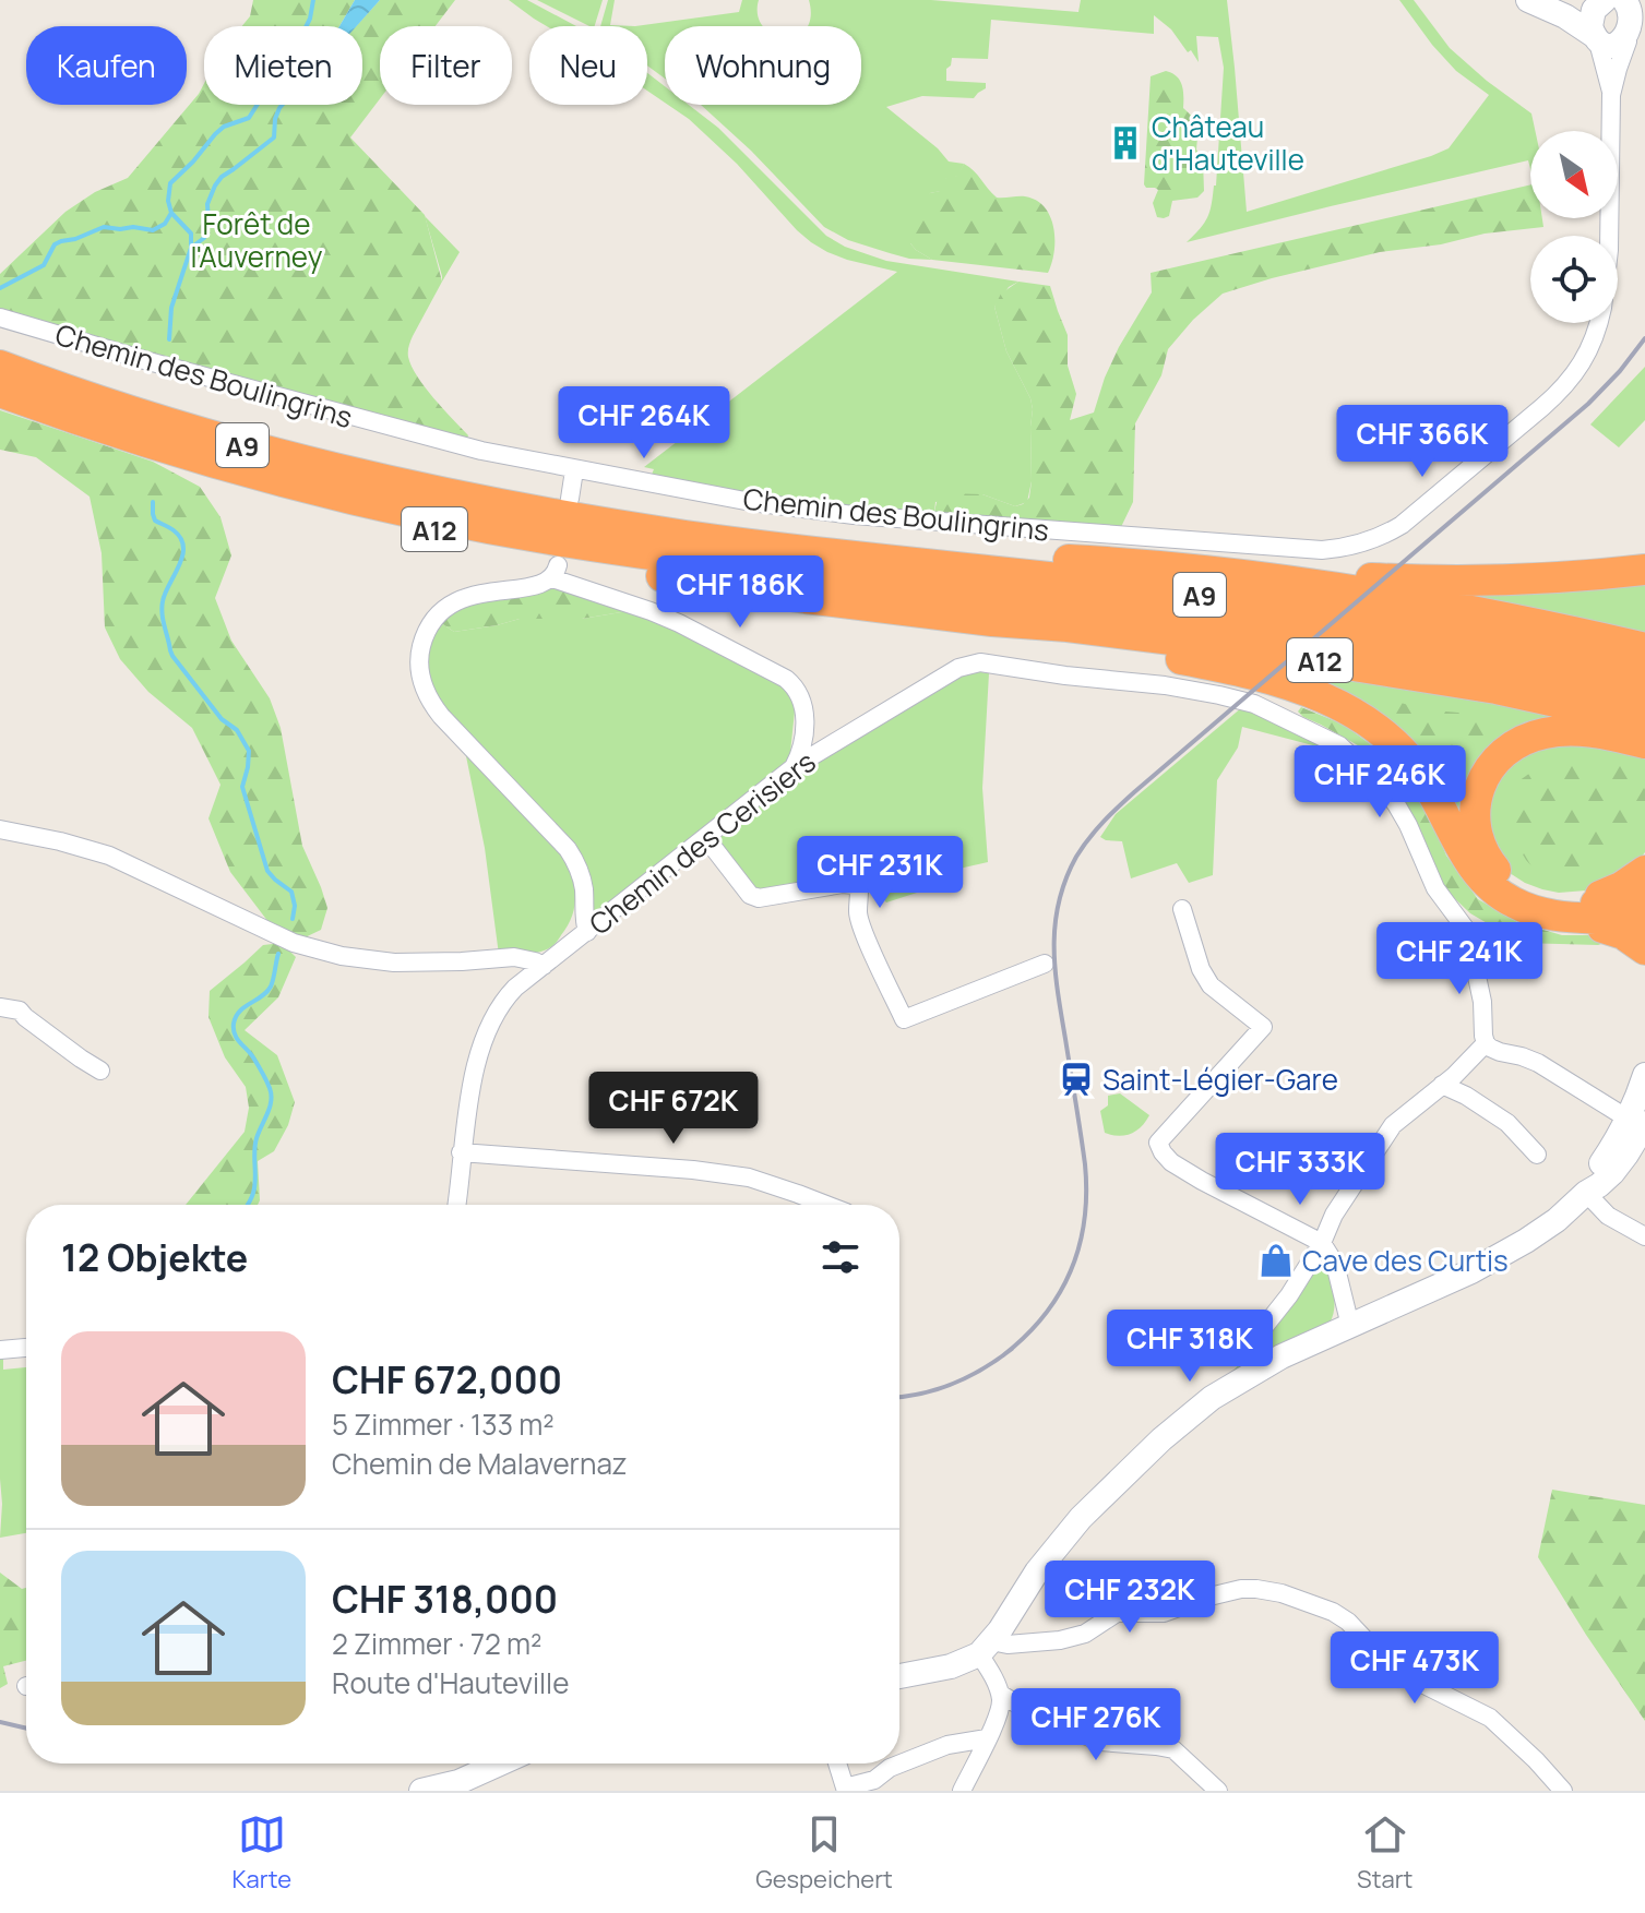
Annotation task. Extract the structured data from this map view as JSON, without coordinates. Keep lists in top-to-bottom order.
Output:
{
  "streets": {
    "highway": ["A9", "A12"],
    "street": ["Chemin des Boulingrins", "Chemin des Cerisiers"]
  },
  "crossings": [
    ["A9", "A12"]
  ],
  "parks": ["Forêt de l'Auverney"],
  "places": {
    "building": ["Château d'Hauteville"],
    "station": ["Saint-Légier-Gare"],
    "shop": ["Cave des Curtis"]
  },
  "north": "bottom right",
  "page": {
    "chip": [
      "Kaufen",
      "Mieten",
      "Filter",
      "Neu",
      "Wohnung"
    ],
    "price": [
      "CHF 264K",
      "CHF 366K",
      "CHF 186K",
      "CHF 246K",
      "CHF 231K",
      "CHF 241K",
      "CHF 672K",
      "CHF 333K",
      "CHF 318K",
      "CHF 232K",
      "CHF 473K",
      "CHF 276K"
    ],
    "heading": "12 Objekte",
    "list": [
      {
        "name": "CHF 672,000",
        "note": "5 Zimmer · 133 m² · Chemin de Malavernaz"
      },
      {
        "name": "CHF 318,000",
        "note": "2 Zimmer · 72 m² · Route d'Hauteville"
      }
    ],
    "tabs": ["Karte", "Gespeichert", "Start"]
  }
}
